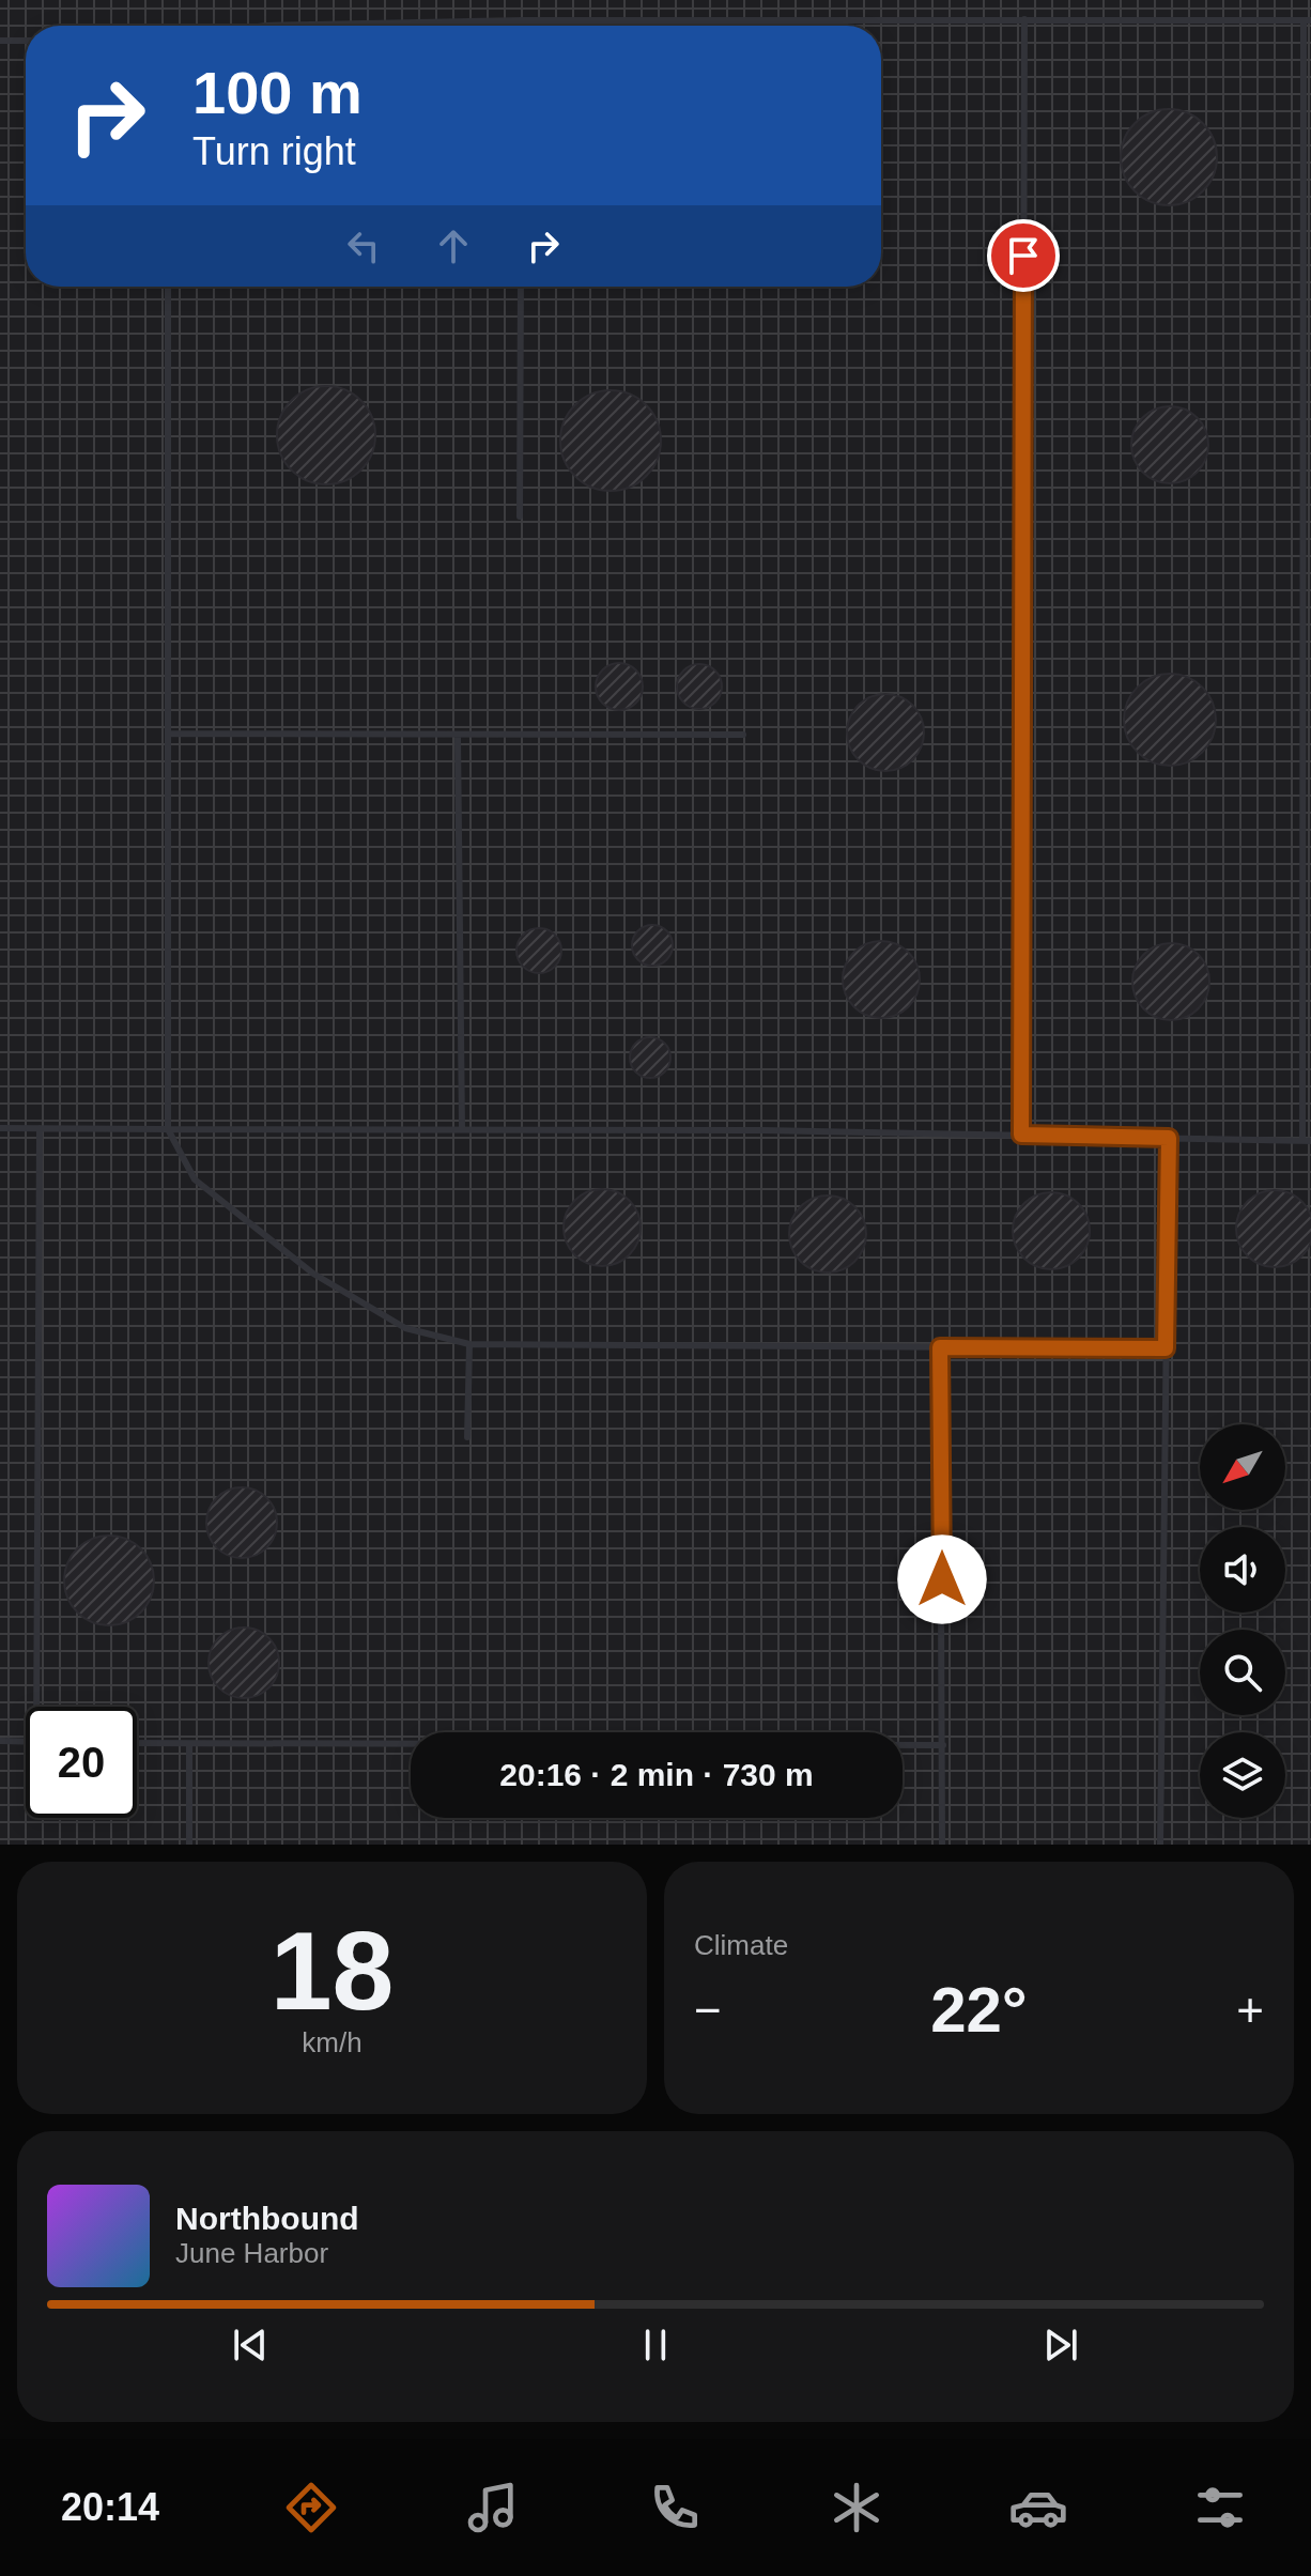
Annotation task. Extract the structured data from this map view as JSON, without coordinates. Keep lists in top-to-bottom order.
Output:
{
  "north": "bottom left",
  "page": {
    "turn": ["100 m", "Turn right"],
    "limit": "20",
    "trip": "20:16 · 2 min · 730 m",
    "tile": [
      ["18", "km/h"],
      "Climate"
    ],
    "heat": ["−", "22°", "+"],
    "song": ["Northbound", "June Harbor"],
    "tabs": "20:14"
  }
}
